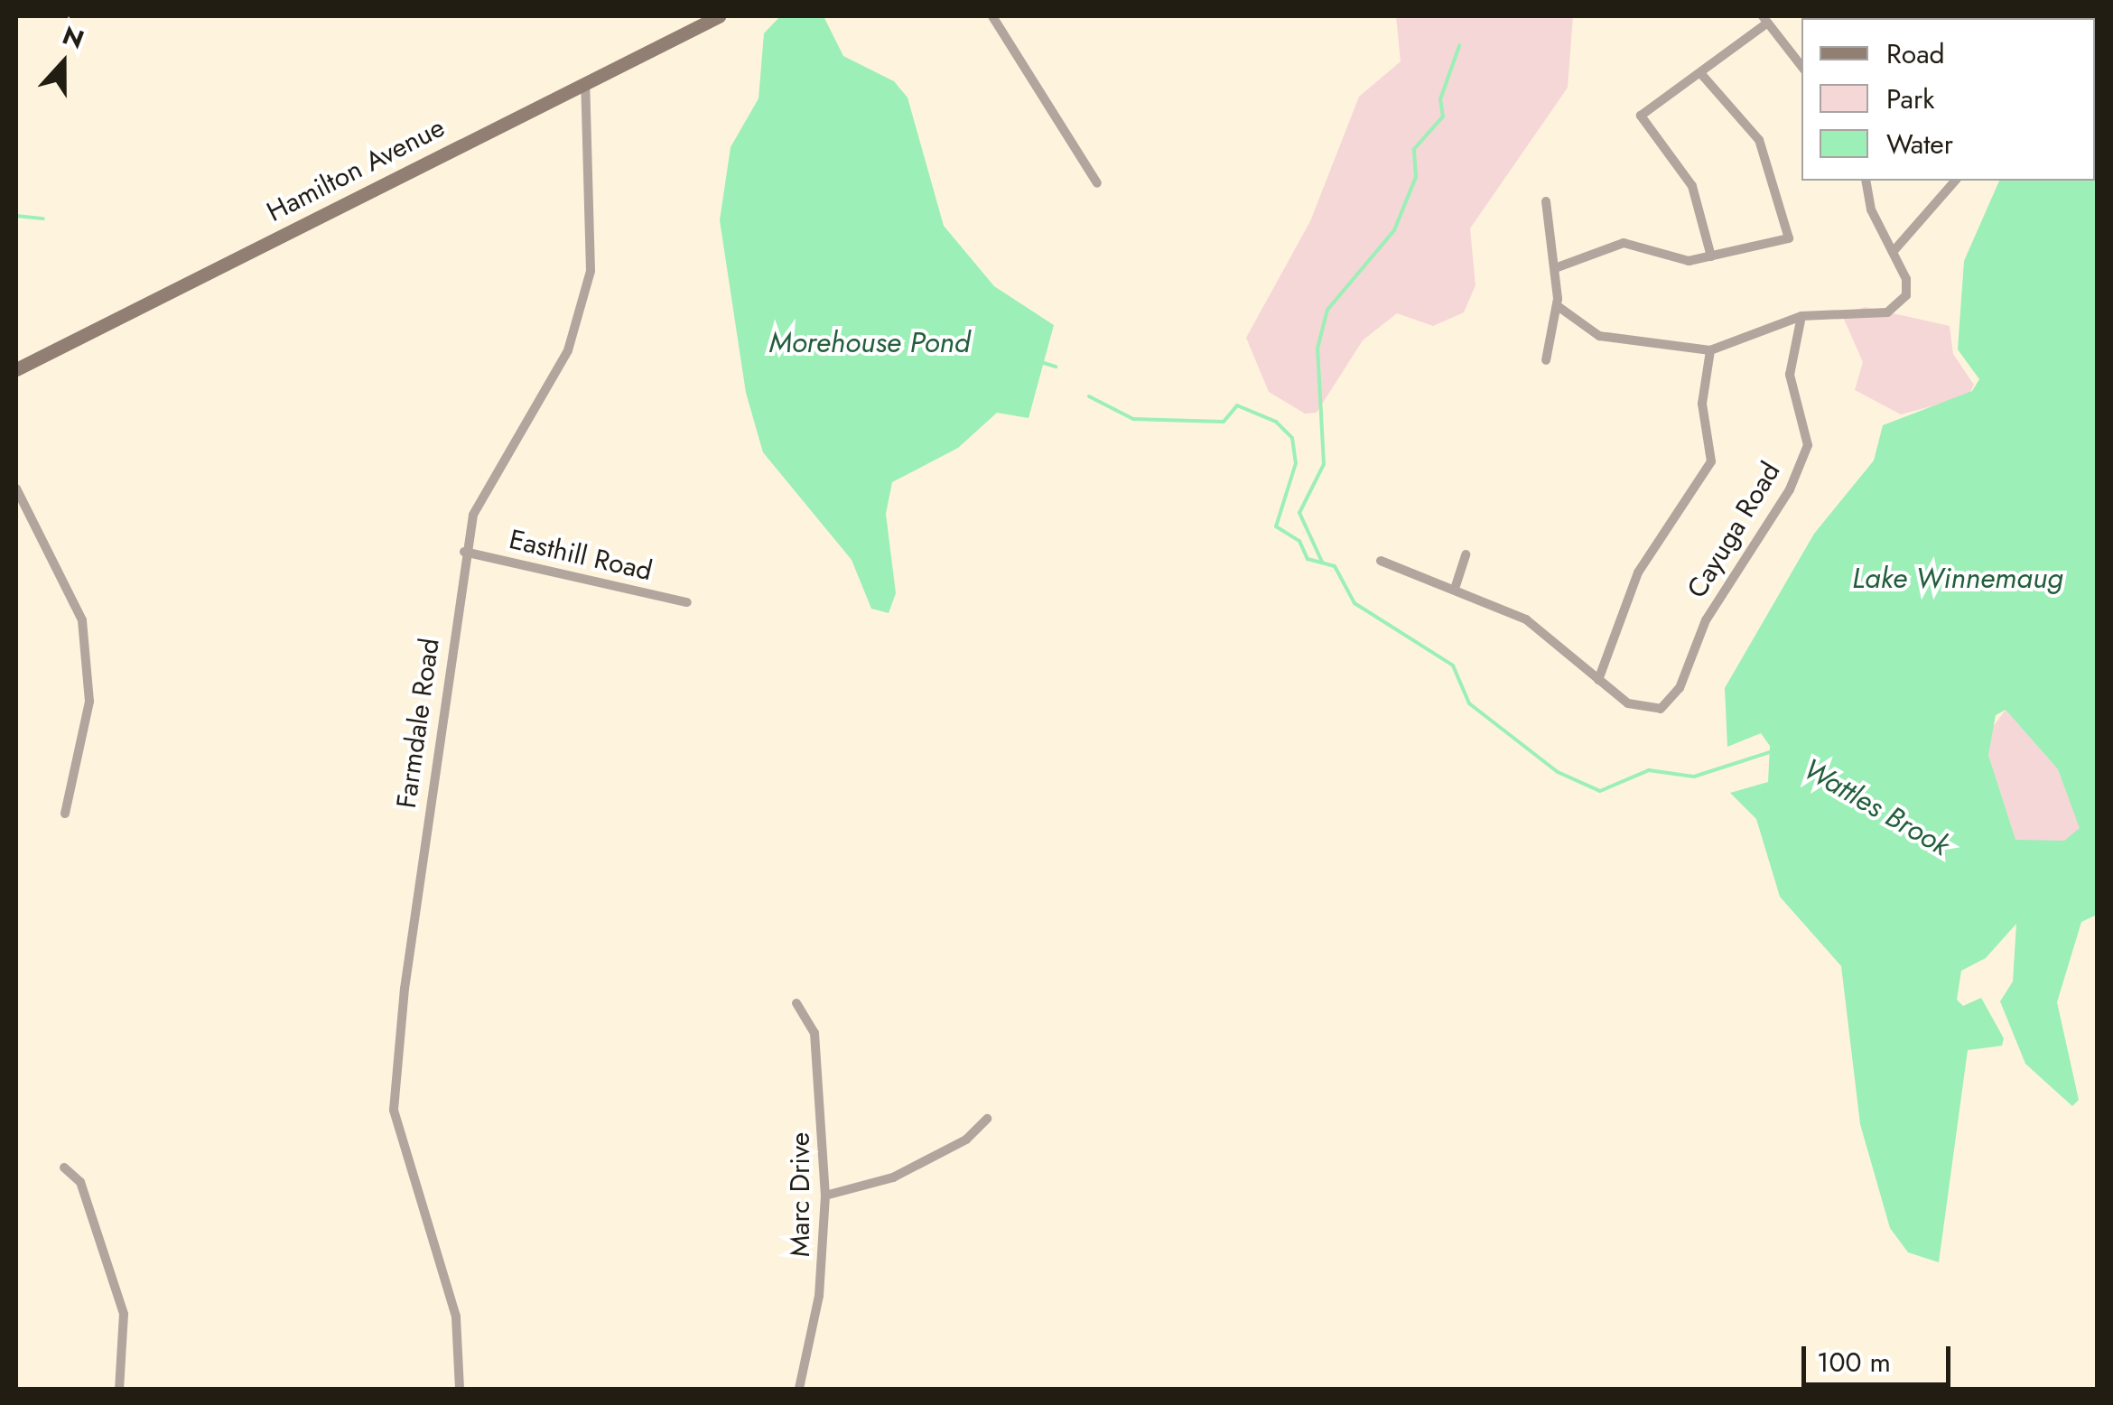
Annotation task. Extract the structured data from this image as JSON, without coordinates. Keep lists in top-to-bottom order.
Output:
{
  "streets": {
    "street": [
      "Hamilton Avenue",
      "Cayuga Road",
      "Easthill Road",
      "Farmdale Road",
      "Marc Drive"
    ]
  },
  "crossings": [
    ["Hamilton Avenue", "Farmdale Road"],
    ["Easthill Road", "Farmdale Road"]
  ],
  "water": ["Morehouse Pond", "Lake Winnemaug", "Wattles Brook"],
  "legend": ["Road", "Park", "Water"],
  "scale_bar": "100 m",
  "north": "top"
}
